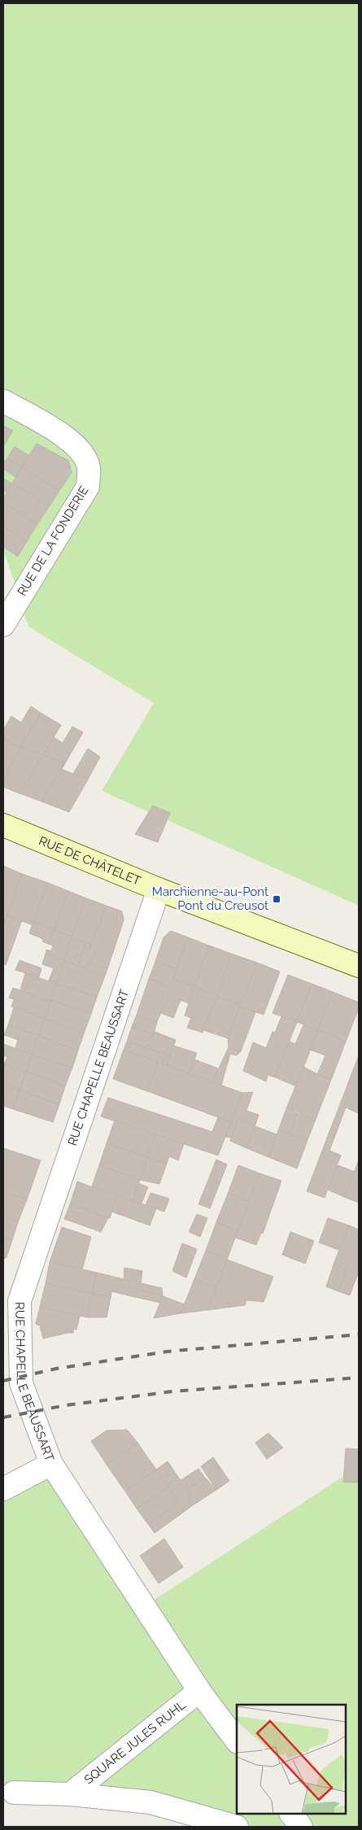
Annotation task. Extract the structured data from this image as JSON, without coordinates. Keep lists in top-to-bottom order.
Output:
{
  "streets": {
    "main road": ["RUE DE CHÂTELET"],
    "street": ["RUE DE LA FONDERIE", "RUE CHAPELLE BEAUSSART", "SQUARE JULES RUHL"]
  },
  "crossings": [
    ["RUE DE CHÂTELET", "RUE CHAPELLE BEAUSSART"],
    ["RUE CHAPELLE BEAUSSART", "SQUARE JULES RUHL"]
  ],
  "places": {
    "transit": ["Marchienne-au-Pont Pont du Creusot"]
  }
}
